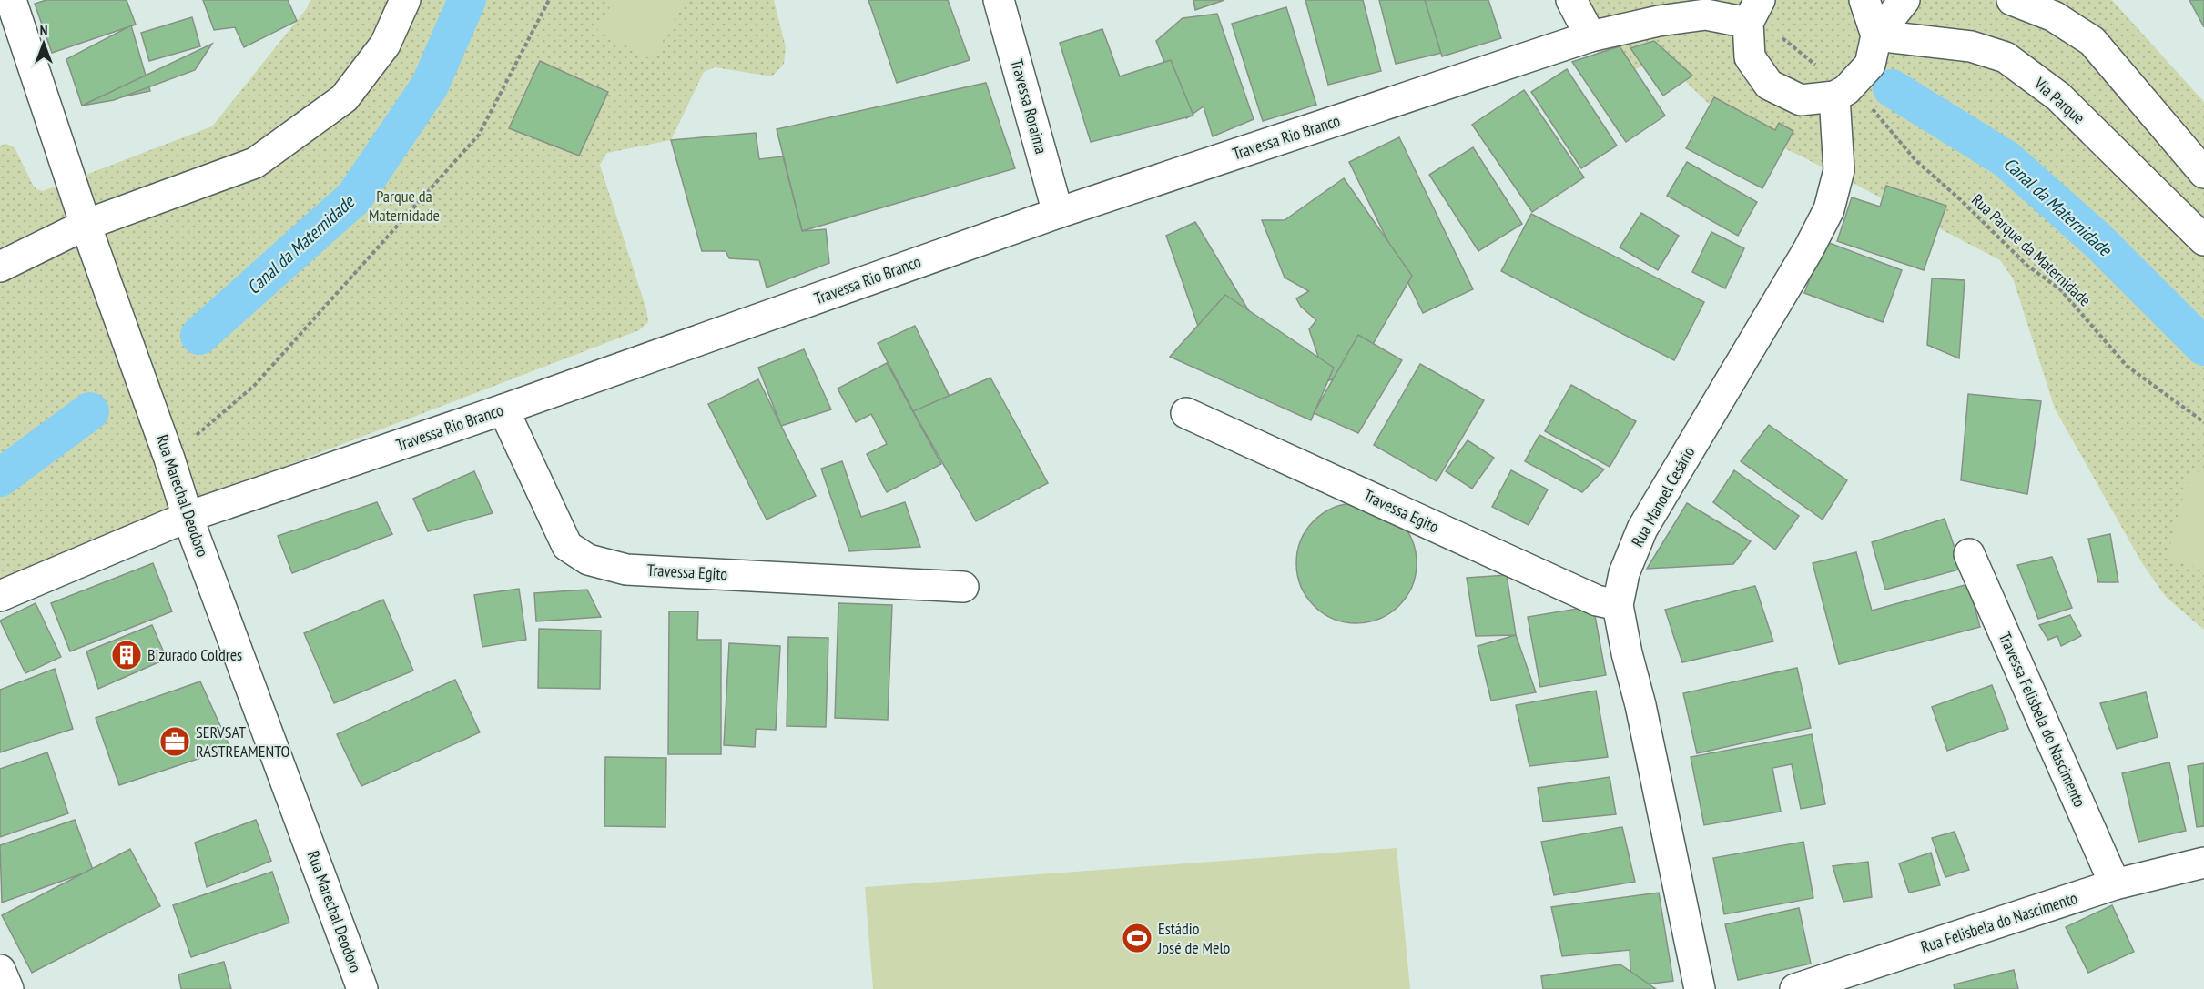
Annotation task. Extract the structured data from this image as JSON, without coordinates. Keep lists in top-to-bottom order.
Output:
{
  "streets": {
    "street": [
      "Via Parque",
      "Travessa Roraima",
      "Travessa Rio Branco",
      "Rua Marechal Deodoro",
      "Rua Manoel Cesário",
      "Travessa Egito",
      "Travessa Felisbela do Nascimento",
      "Rua Felisbela do Nascimento"
    ],
    "path": ["Rua Parque da Maternidade"]
  },
  "crossings": [
    ["Travessa Roraima", "Travessa Rio Branco"],
    ["Travessa Rio Branco", "Rua Parque da Maternidade"],
    ["Travessa Rio Branco", "Rua Marechal Deodoro"],
    ["Travessa Rio Branco", "Travessa Egito"],
    ["Rua Parque da Maternidade", "Rua Manoel Cesário"],
    ["Rua Manoel Cesário", "Travessa Egito"],
    ["Travessa Felisbela do Nascimento", "Rua Felisbela do Nascimento"]
  ],
  "water": ["Canal da Maternidade"],
  "parks": ["Parque da Maternidade"],
  "places": {
    "building": ["Bizurado Coldres"],
    "office": ["SERVSAT RASTREAMENTO"],
    "sports": ["Estádio José de Melo"]
  },
  "north": "top"
}
